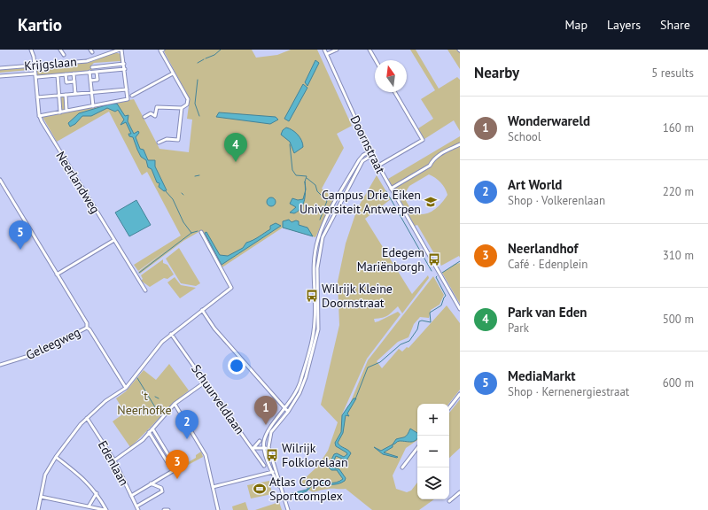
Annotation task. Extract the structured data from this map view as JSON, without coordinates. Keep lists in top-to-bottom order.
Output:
{
  "streets": {
    "street": [
      "Krijgslaan",
      "Doornstraat",
      "Neerlandweg",
      "Geleegweg",
      "Schuurveldlaan",
      "Edenlaan"
    ]
  },
  "crossings": [
    ["Krijgslaan", "Neerlandweg"]
  ],
  "parks": ["'t Neerhofke"],
  "places": {
    "school or university": ["Campus Drie Eiken Universiteit Antwerpen"],
    "bus stop": ["Edegem Mariënborgh", "Wilrijk Kleine Doornstraat", "Wilrijk Folklorelaan"],
    "sports": ["Atlas Copco Sportcomplex"]
  },
  "north": "top",
  "page": {
    "header": "Kartio",
    "nav": ["Map", "Layers", "Share"],
    "heading": ["Nearby", "5 results"],
    "list": [
      {
        "mark": "1",
        "name": "Wonderwareld",
        "note": "School",
        "value": "160 m"
      },
      {
        "mark": "2",
        "name": "Art World",
        "note": "Shop · Volkerenlaan",
        "value": "220 m"
      },
      {
        "mark": "3",
        "name": "Neerlandhof",
        "note": "Café · Edenplein",
        "value": "310 m"
      },
      {
        "mark": "4",
        "name": "Park van Eden",
        "note": "Park",
        "value": "500 m"
      },
      {
        "mark": "5",
        "name": "MediaMarkt",
        "note": "Shop · Kernenergiestraat",
        "value": "600 m"
      }
    ],
    "pins": [
      "4",
      "5",
      "1",
      "2",
      "3"
    ],
    "map_buttons": ["+", "−"]
  }
}
